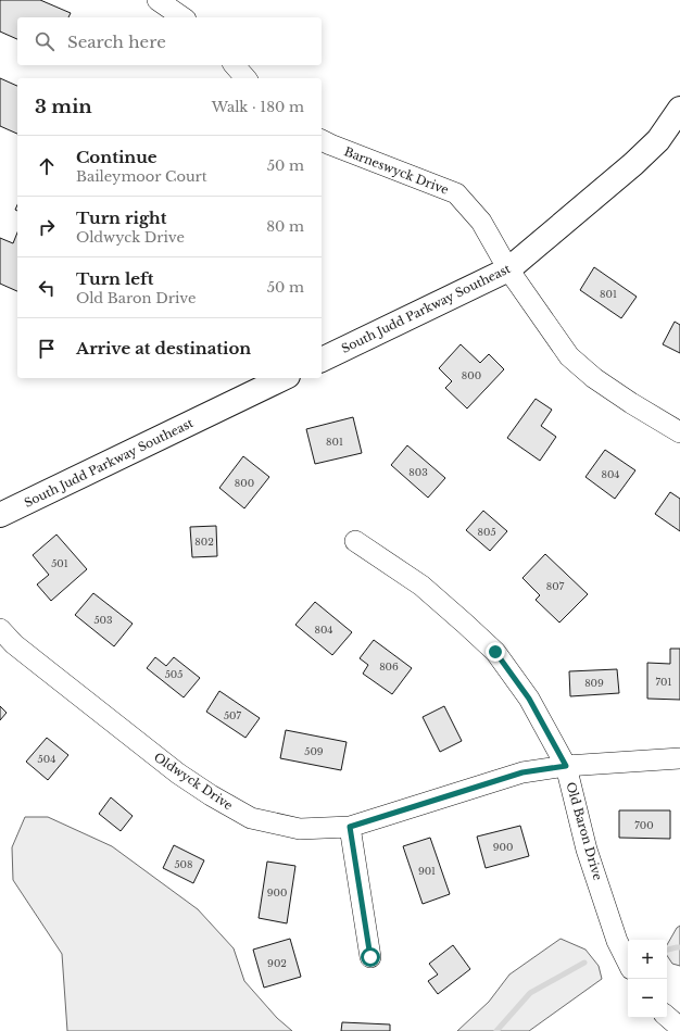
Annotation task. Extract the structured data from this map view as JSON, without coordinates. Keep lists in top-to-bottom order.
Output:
{
  "streets": {
    "highway": ["South Judd Parkway Southeast"],
    "street": ["Barneswyck Drive", "Oldwyck Drive", "Old Baron Drive"]
  },
  "crossings": [
    ["Barneswyck Drive", "South Judd Parkway Southeast"],
    ["Oldwyck Drive", "Old Baron Drive"]
  ],
  "house_numbers": [
    "801",
    "800",
    "801",
    "803",
    "804",
    "800",
    "805",
    "802",
    "501",
    "807",
    "503",
    "804",
    "806",
    "505",
    "701",
    "809",
    "507",
    "509",
    "504",
    "700",
    "900",
    "508",
    "901",
    "900",
    "902"
  ],
  "page": {
    "search": "Search here",
    "heading": ["3 min", "Walk · 180 m"],
    "list": [
      ["Continue", "Baileymoor Court", "50 m"],
      ["Turn right", "Oldwyck Drive", "80 m"],
      ["Turn left", "Old Baron Drive", "50 m"],
      "Arrive at destination"
    ],
    "map_buttons": ["+", "−"]
  }
}
